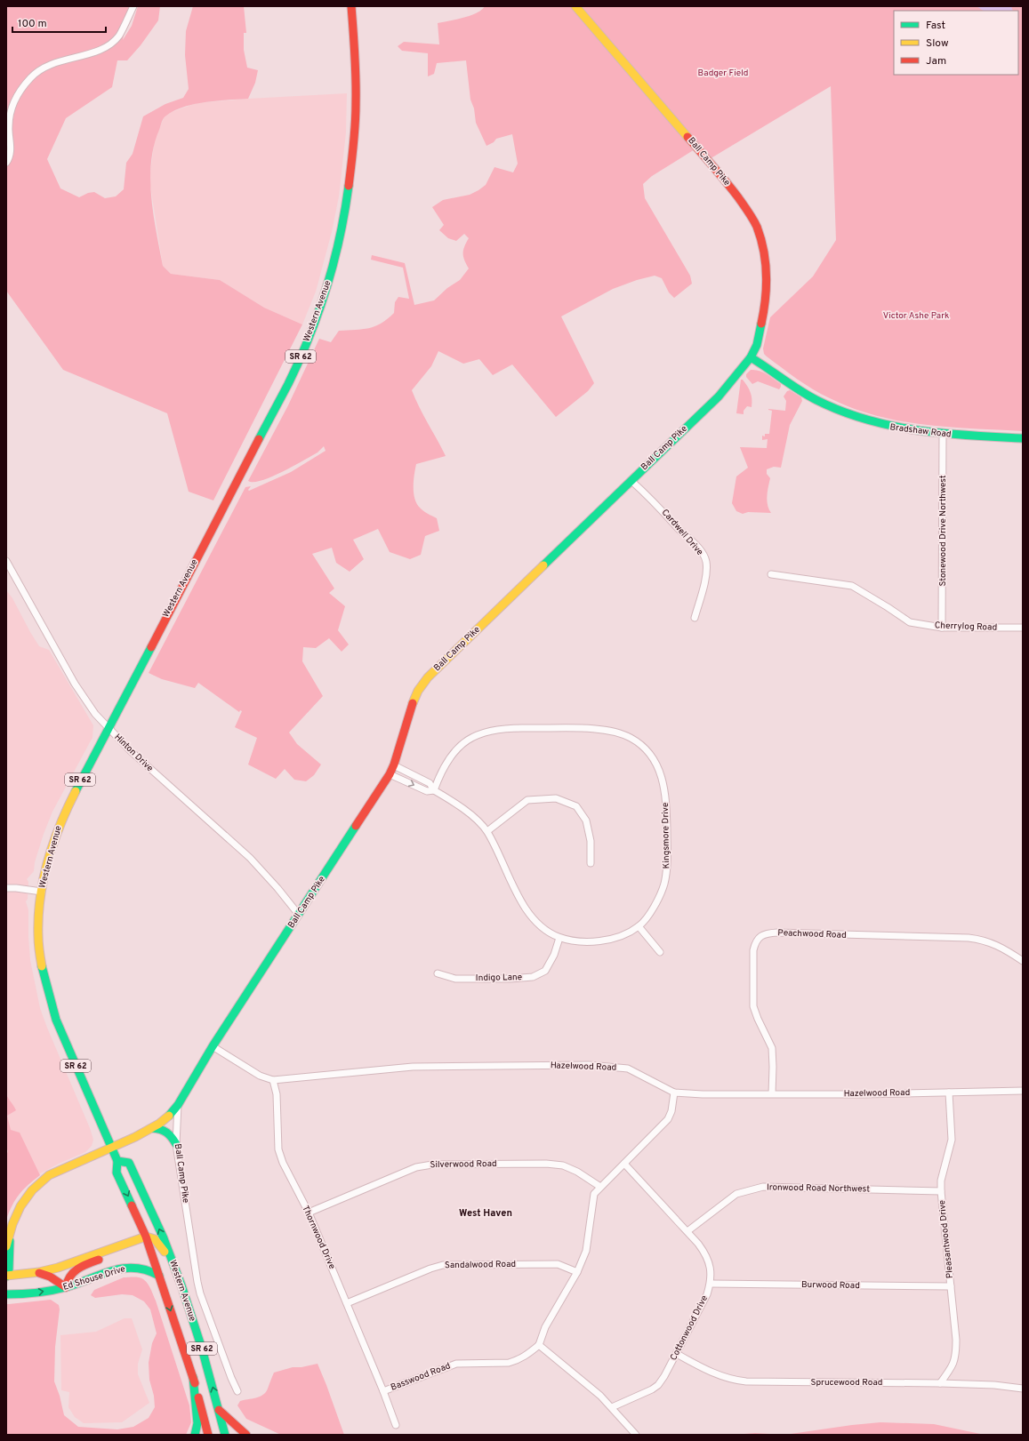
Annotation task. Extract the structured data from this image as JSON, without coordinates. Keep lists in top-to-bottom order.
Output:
{
  "streets": {
    "main road": [
      "Ball Camp Pike",
      "Western Avenue",
      "SR 62",
      "Bradshaw Road",
      "Ed Shouse Drive"
    ],
    "street": [
      "Stonewood Drive Northwest",
      "Cardwell Drive",
      "Cherrylog Road",
      "Hinton Drive",
      "Kingsmore Drive",
      "Peachwood Road",
      "Indigo Lane",
      "Hazelwood Road",
      "Silverwood Road",
      "Ironwood Road Northwest",
      "Thornwood Drive",
      "Pleasantwood Drive",
      "Sandalwood Road",
      "Burwood Road",
      "Cottonwood Drive",
      "Basswood Road",
      "Sprucewood Road"
    ]
  },
  "crossings": [
    ["Ball Camp Pike", "Bradshaw Road"],
    ["Ball Camp Pike", "Cardwell Drive"],
    ["Ball Camp Pike", "Hinton Drive"],
    ["Ball Camp Pike", "Kingsmore Drive"],
    ["Ball Camp Pike", "Hazelwood Road"],
    ["Western Avenue", "Hinton Drive"],
    ["Western Avenue", "Ed Shouse Drive"],
    ["Bradshaw Road", "Stonewood Drive Northwest"],
    ["Stonewood Drive Northwest", "Cherrylog Road"],
    ["Kingsmore Drive", "Indigo Lane"],
    ["Peachwood Road", "Hazelwood Road"],
    ["Hazelwood Road", "Thornwood Drive"],
    ["Hazelwood Road", "Pleasantwood Drive"],
    ["Silverwood Road", "Thornwood Drive"],
    ["Ironwood Road Northwest", "Pleasantwood Drive"],
    ["Ironwood Road Northwest", "Cottonwood Drive"],
    ["Thornwood Drive", "Sandalwood Road"],
    ["Thornwood Drive", "Basswood Road"],
    ["Pleasantwood Drive", "Burwood Road"],
    ["Pleasantwood Drive", "Sprucewood Road"],
    ["Burwood Road", "Cottonwood Drive"],
    ["Cottonwood Drive", "Sprucewood Road"]
  ],
  "districts": ["West Haven"],
  "parks": ["Badger Field", "Victor Ashe Park"],
  "legend": ["Fast", "Slow", "Jam"],
  "scale_bar": "100 m"
}
